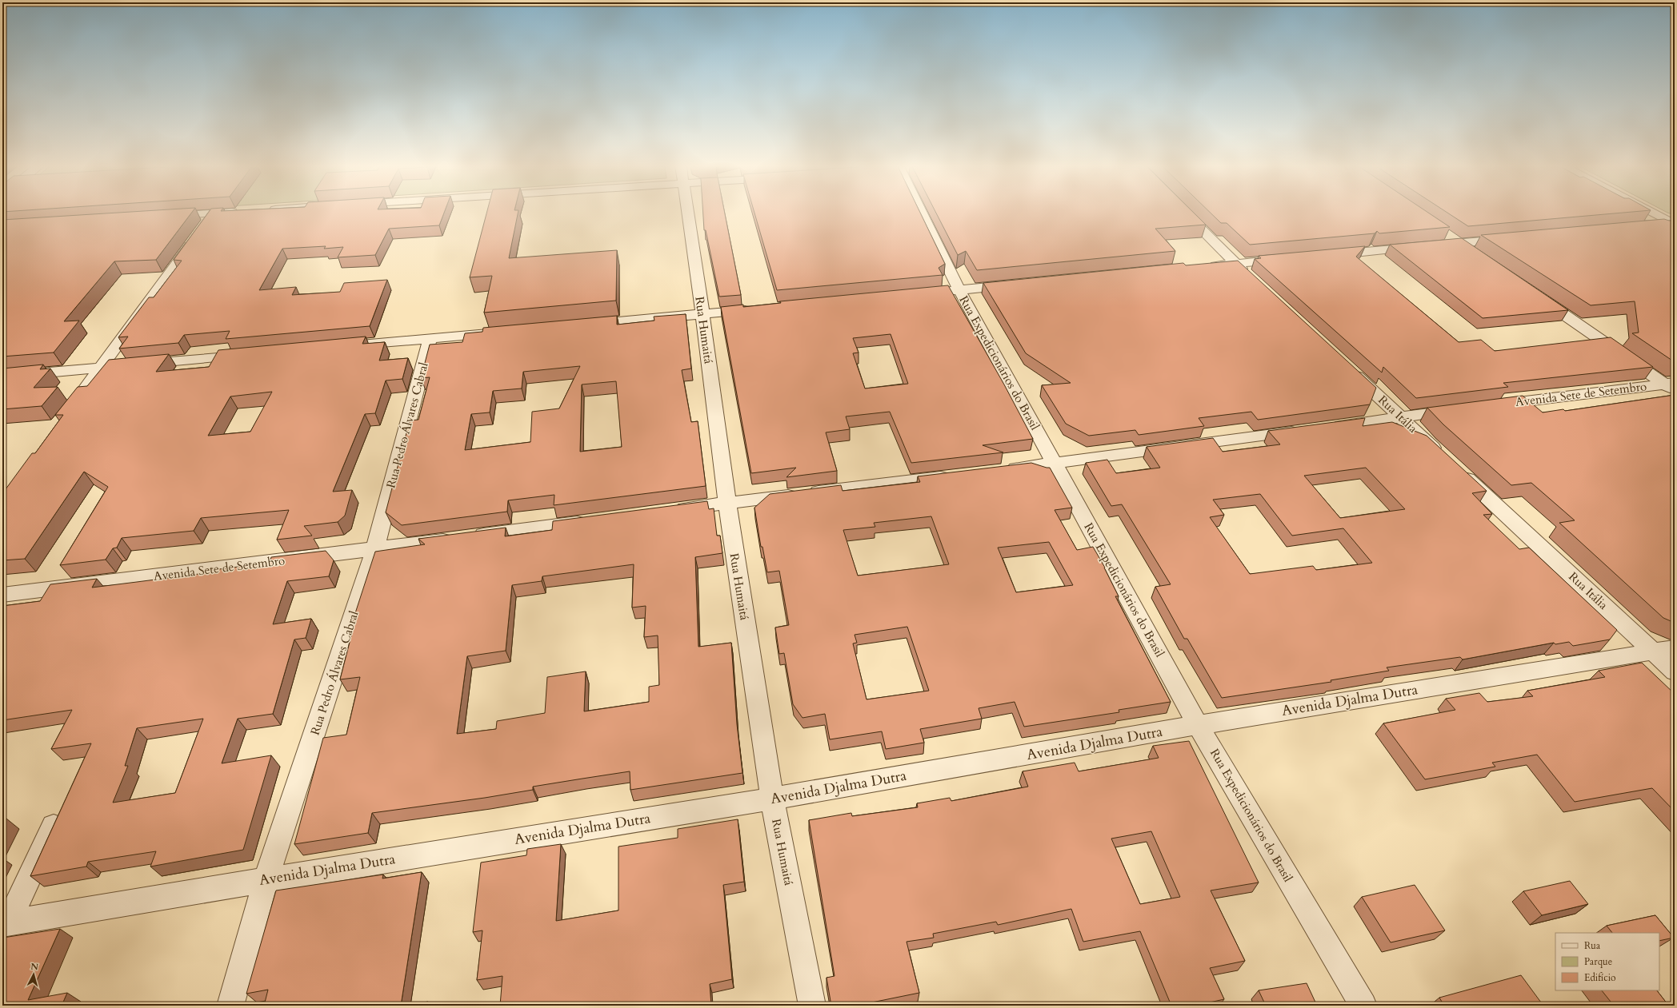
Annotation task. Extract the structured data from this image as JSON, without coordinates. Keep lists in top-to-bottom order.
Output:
{
  "streets": {
    "street": [
      "Rua Humaitá",
      "Rua Expedicionários do Brasil",
      "Avenida Sete de Setembro",
      "Rua Itália",
      "Rua Pedro Álvares Cabral",
      "Avenida Djalma Dutra"
    ]
  },
  "crossings": [
    ["Rua Humaitá", "Avenida Djalma Dutra"],
    ["Rua Expedicionários do Brasil", "Avenida Djalma Dutra"],
    ["Avenida Sete de Setembro", "Rua Pedro Álvares Cabral"],
    ["Rua Itália", "Avenida Djalma Dutra"],
    ["Rua Pedro Álvares Cabral", "Avenida Djalma Dutra"]
  ],
  "legend": ["Rua", "Parque", "Edifício"],
  "north": "top"
}
